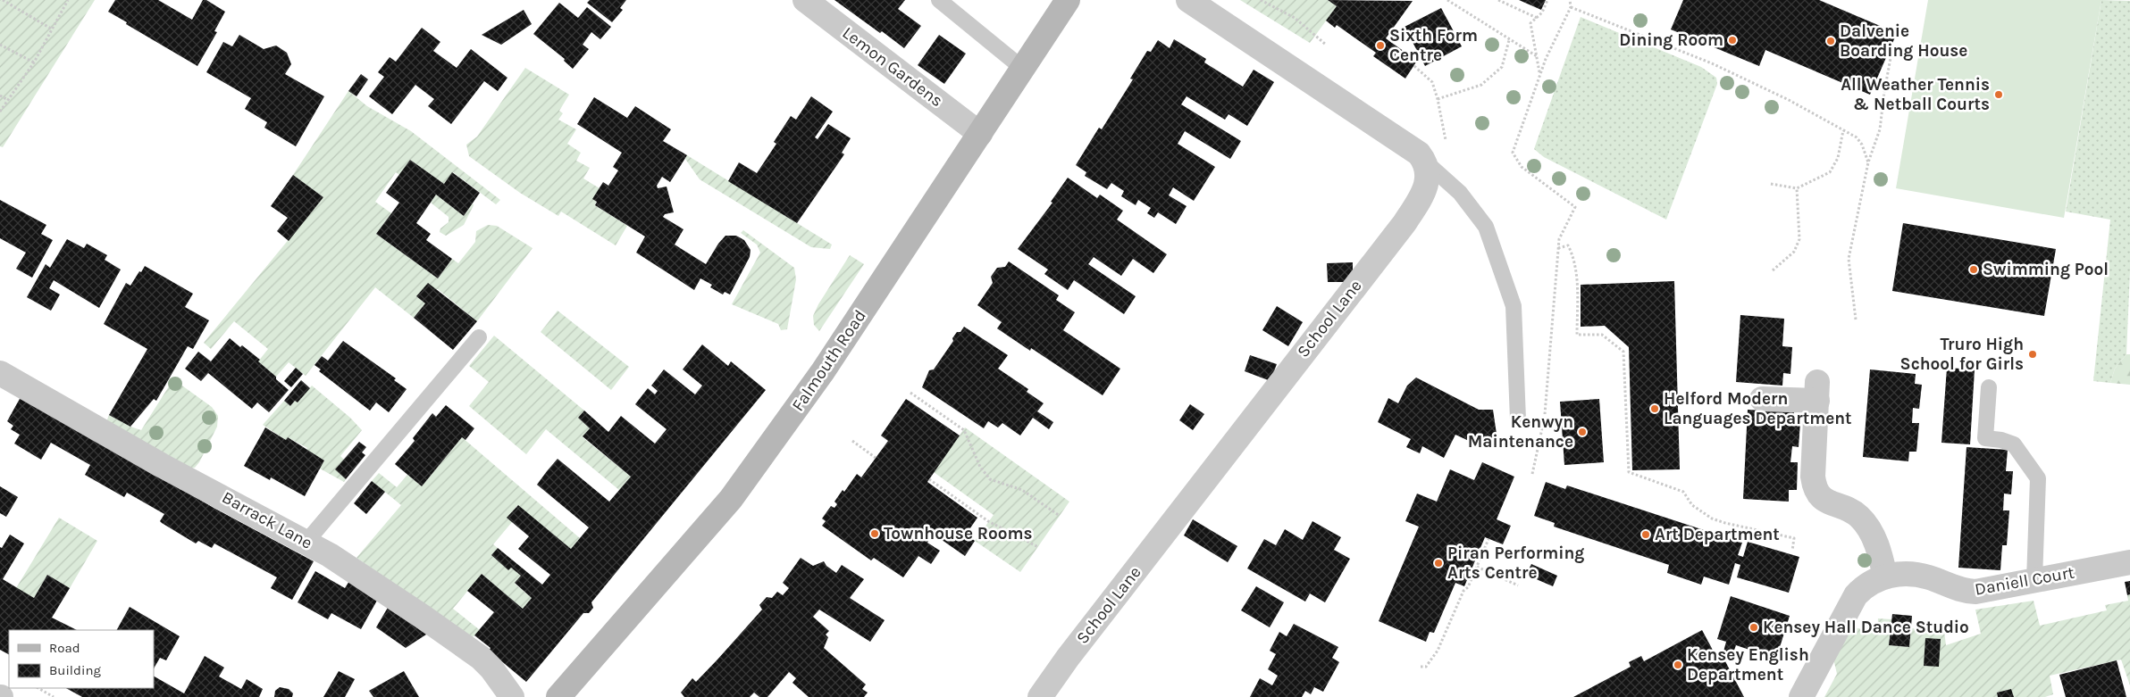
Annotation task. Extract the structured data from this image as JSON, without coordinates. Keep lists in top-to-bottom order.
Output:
{
  "streets": {
    "street": [
      "Lemon Gardens",
      "School Lane",
      "Falmouth Road",
      "Barrack Lane",
      "Daniell Court"
    ]
  },
  "crossings": [
    ["Lemon Gardens", "Falmouth Road"]
  ],
  "places": [
    "Dining Room",
    "Dalvenie Boarding House",
    "Sixth Form Centre",
    "All Weather Tennis & Netball Courts",
    "Swimming Pool",
    "Truro High School for Girls",
    "Helford Modern Languages Department",
    "Kenwyn Maintenance",
    "Townhouse Rooms",
    "Art Department",
    "Piran Performing Arts Centre",
    "Kensey Hall Dance Studio",
    "Kensey English Department"
  ],
  "legend": ["Road", "Building"]
}
